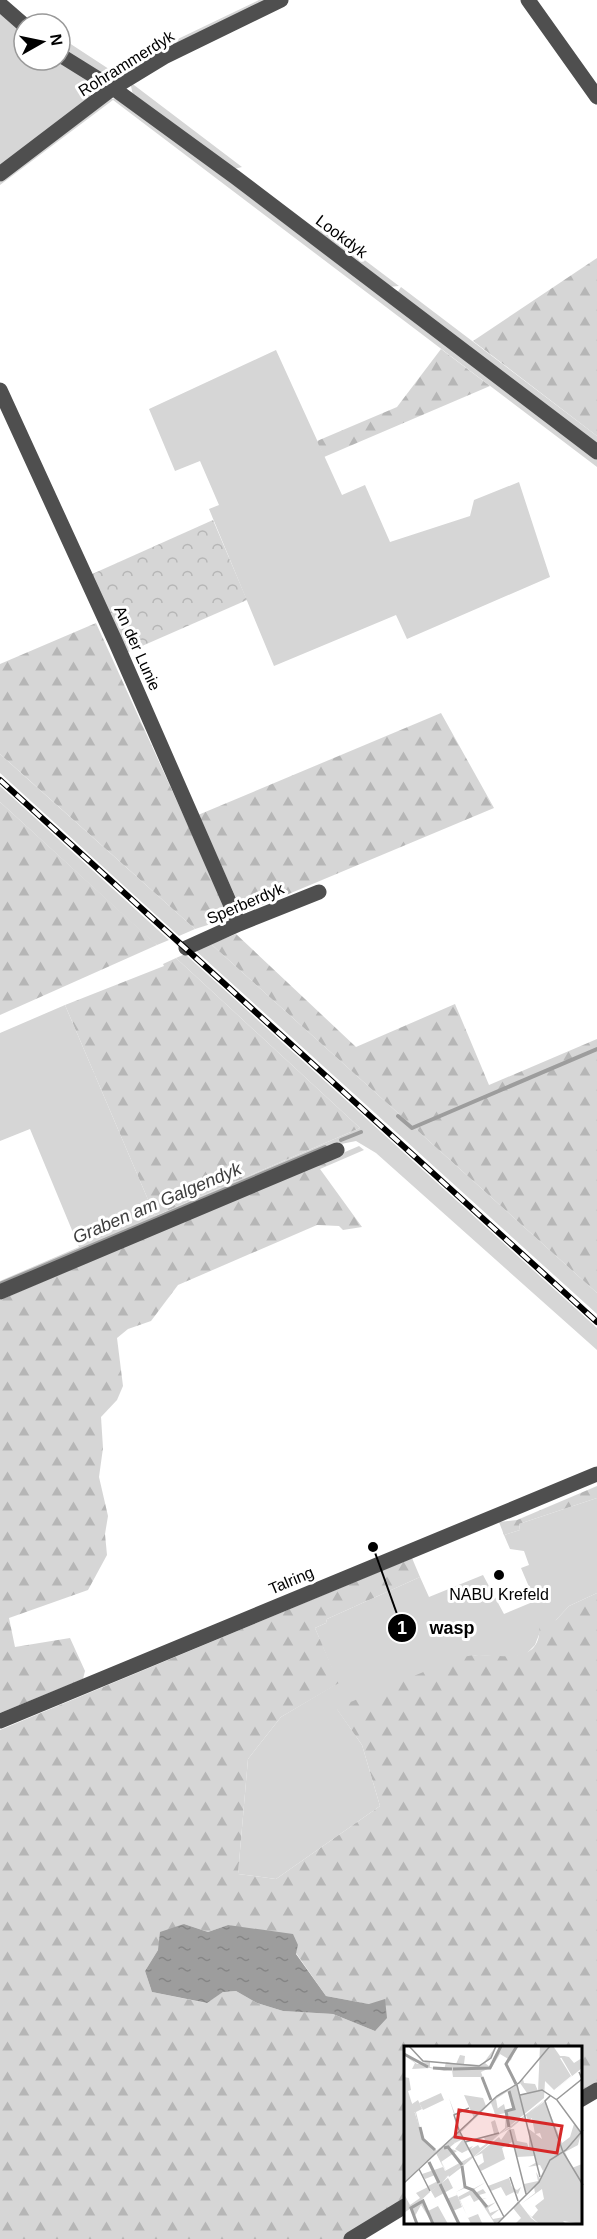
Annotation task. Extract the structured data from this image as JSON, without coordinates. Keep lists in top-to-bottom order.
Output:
{
  "streets": {
    "street": [
      "Rohrammerdyk",
      "Lookdyk",
      "An der Lunie",
      "Sperberdyk",
      "Talring"
    ]
  },
  "crossings": [
    ["Rohrammerdyk", "Lookdyk"],
    ["An der Lunie", "Sperberdyk"]
  ],
  "water": ["Graben am Galgendyk"],
  "places": ["wasp", "NABU Krefeld"],
  "north": "right"
}
